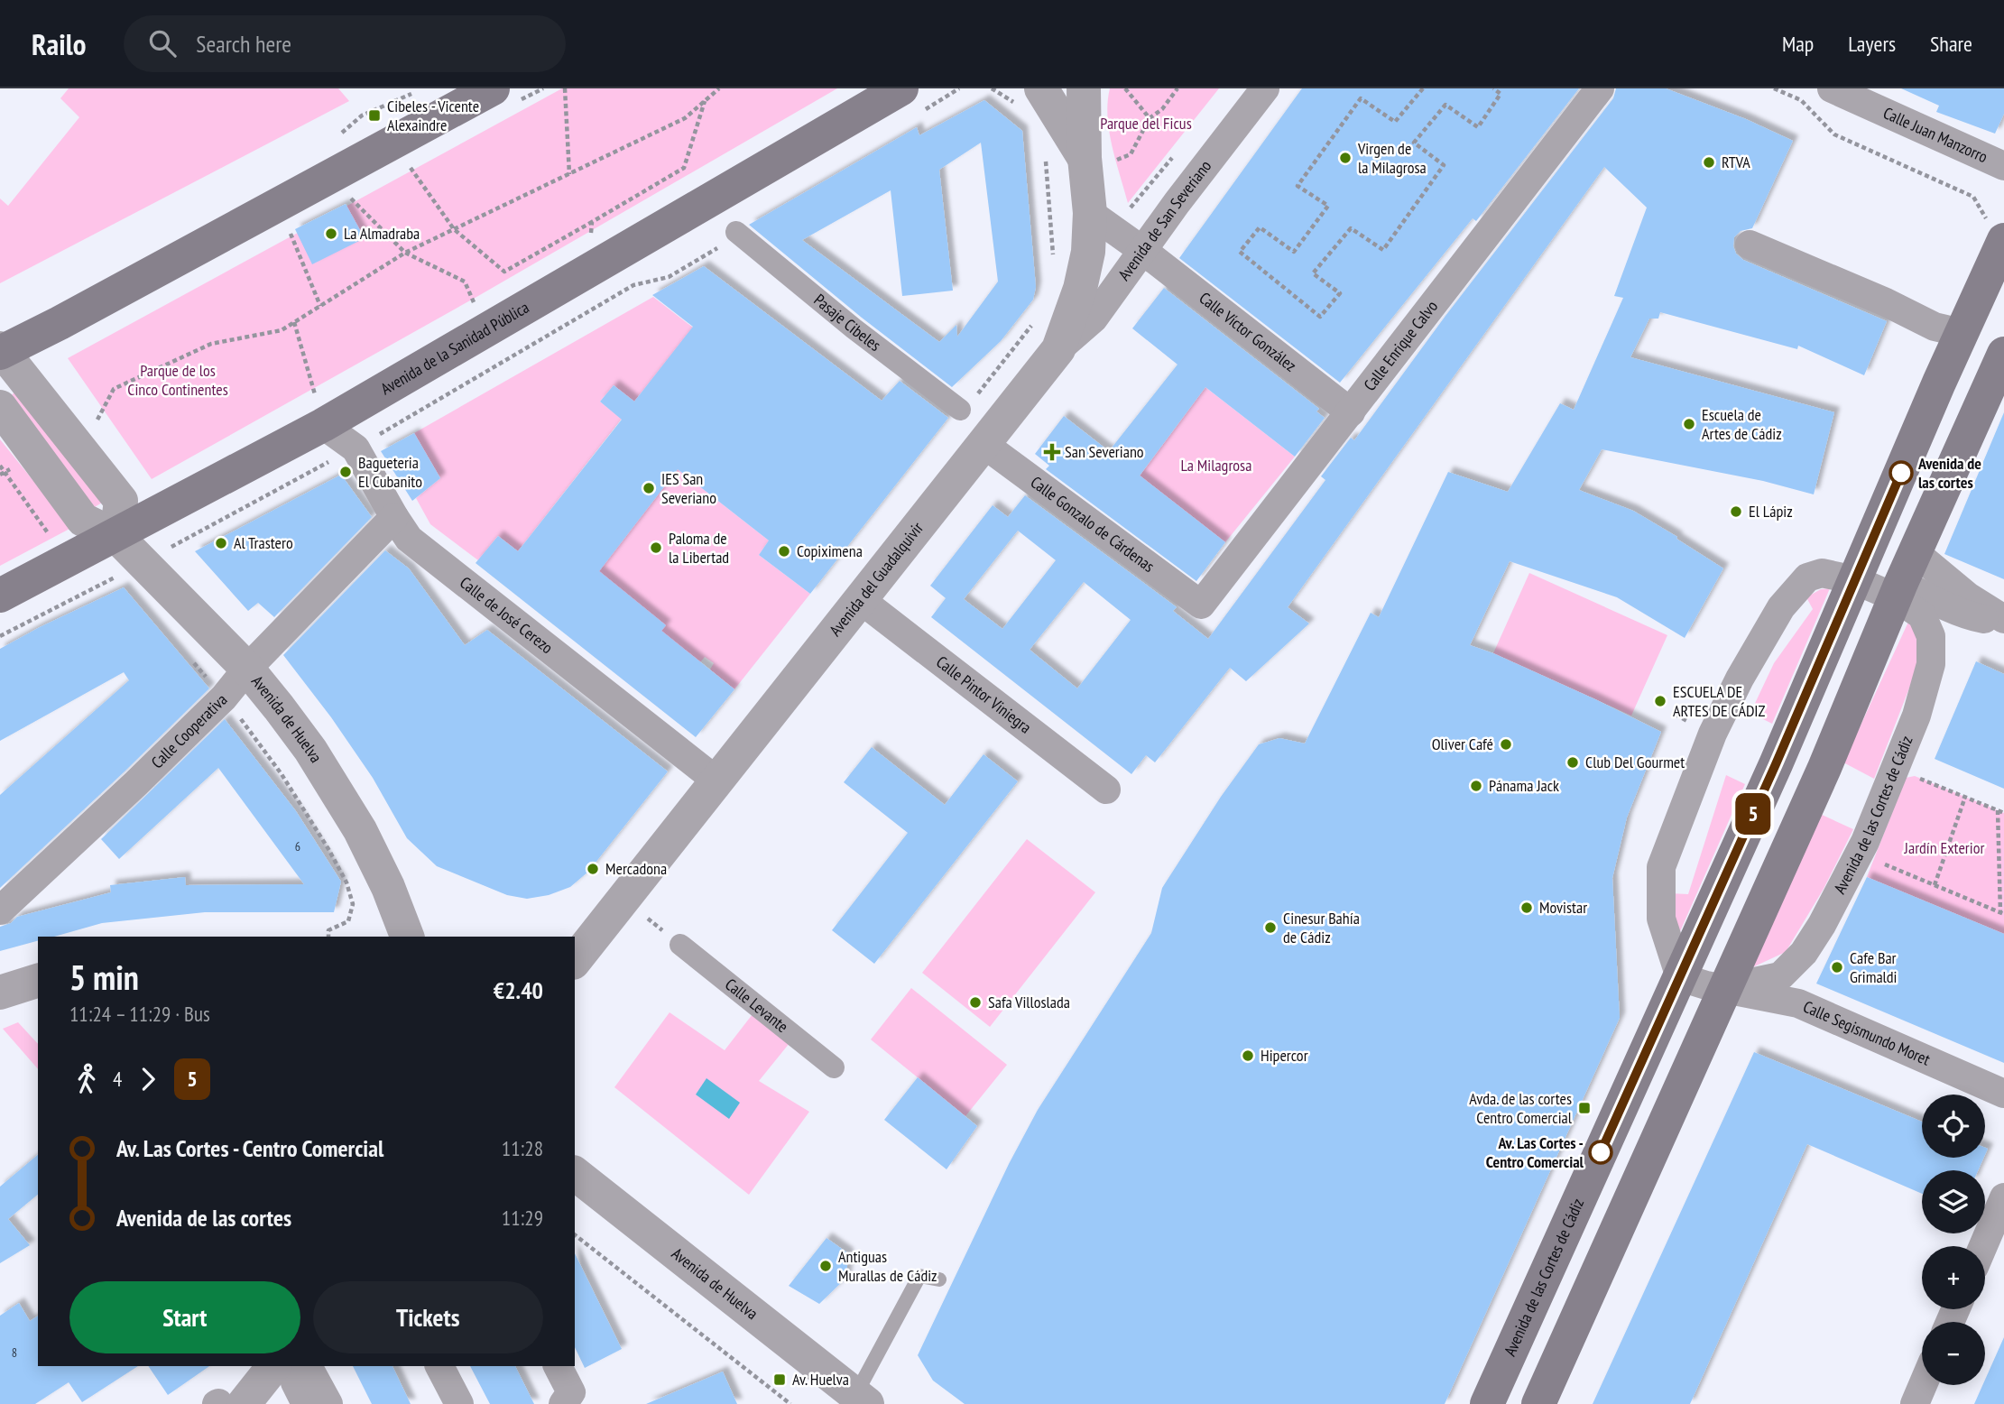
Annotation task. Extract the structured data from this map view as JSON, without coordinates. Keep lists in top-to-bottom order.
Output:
{
  "streets": {
    "main road": ["Avenida de la Sanidad Pública", "Avenida de las Cortes de Cádiz"],
    "street": [
      "Calle Juan Manzorro",
      "Avenida de San Severiano",
      "Pasaje Cibeles",
      "Calle Víctor González",
      "Calle Enrique Calvo",
      "Calle Gonzalo de Cárdenas",
      "Avenida del Guadalquivir",
      "Calle de José Cerezo",
      "Calle Pintor Viniegra",
      "Avenida de Huelva",
      "Calle Cooperativa",
      "Calle Levante",
      "Calle Segismundo Moret"
    ]
  },
  "crossings": [
    ["Avenida de San Severiano", "Calle Víctor González"],
    ["Avenida de San Severiano", "Avenida del Guadalquivir"],
    ["Calle Víctor González", "Calle Enrique Calvo"],
    ["Calle Víctor González", "Avenida del Guadalquivir"],
    ["Calle Enrique Calvo", "Calle Gonzalo de Cárdenas"],
    ["Avenida de la Sanidad Pública", "Calle de José Cerezo"],
    ["Avenida de la Sanidad Pública", "Avenida de Huelva"],
    ["Calle Gonzalo de Cárdenas", "Avenida del Guadalquivir"],
    ["Avenida del Guadalquivir", "Calle de José Cerezo"],
    ["Avenida del Guadalquivir", "Calle Pintor Viniegra"],
    ["Calle de José Cerezo", "Calle Cooperativa"],
    ["Avenida de Huelva", "Calle Cooperativa"],
    ["Avenida de las Cortes de Cádiz", "Calle Segismundo Moret"]
  ],
  "parks": [
    "Parque del Ficus",
    "Parque de los Cinco Continentes",
    "La Milagrosa",
    "Jardín Exterior"
  ],
  "places": {
    "transit": ["Cibeles - Vicente Alexaindre", "Avda. de las cortes Centro Comercial", "Av. Huelva"],
    "other": [
      "Virgen de la Milagrosa",
      "RTVA",
      "La Almadraba",
      "Escuela de Artes de Cádiz",
      "Bagueteria El Cubanito",
      "Avenida de las cortes",
      "IES San Severiano",
      "El Lápiz",
      "Al Trastero",
      "Paloma de la Libertad",
      "Copiximena",
      "ESCUELA DE ARTES DE CÁDIZ",
      "Oliver Café",
      "Club Del Gourmet",
      "Pánama Jack",
      "Mercadona",
      "Movistar",
      "Cinesur Bahía de Cádiz",
      "Cafe Bar Grimaldi",
      "Safa Villoslada",
      "Hipercor",
      "Av. Las Cortes - Centro Comercial",
      "Antiguas Murallas de Cádiz"
    ],
    "health": ["San Severiano"]
  },
  "lines": ["bus line 5"],
  "house_numbers": ["6", "8"],
  "page": {
    "header": "Railo",
    "search": "Search here",
    "nav": ["Map", "Layers", "Share"],
    "on_map": "5",
    "heading": ["5 min", "11:24 – 11:29 · Bus", "€2.40"],
    "legs": ["4", "5"],
    "map_buttons": ["+", "−"],
    "list": [
      {
        "name": "Av. Las Cortes - Centro Comercial",
        "value": "11:28"
      },
      {
        "name": "Avenida de las cortes",
        "value": "11:29"
      }
    ],
    "buttons": ["Start", "Tickets"]
  }
}
